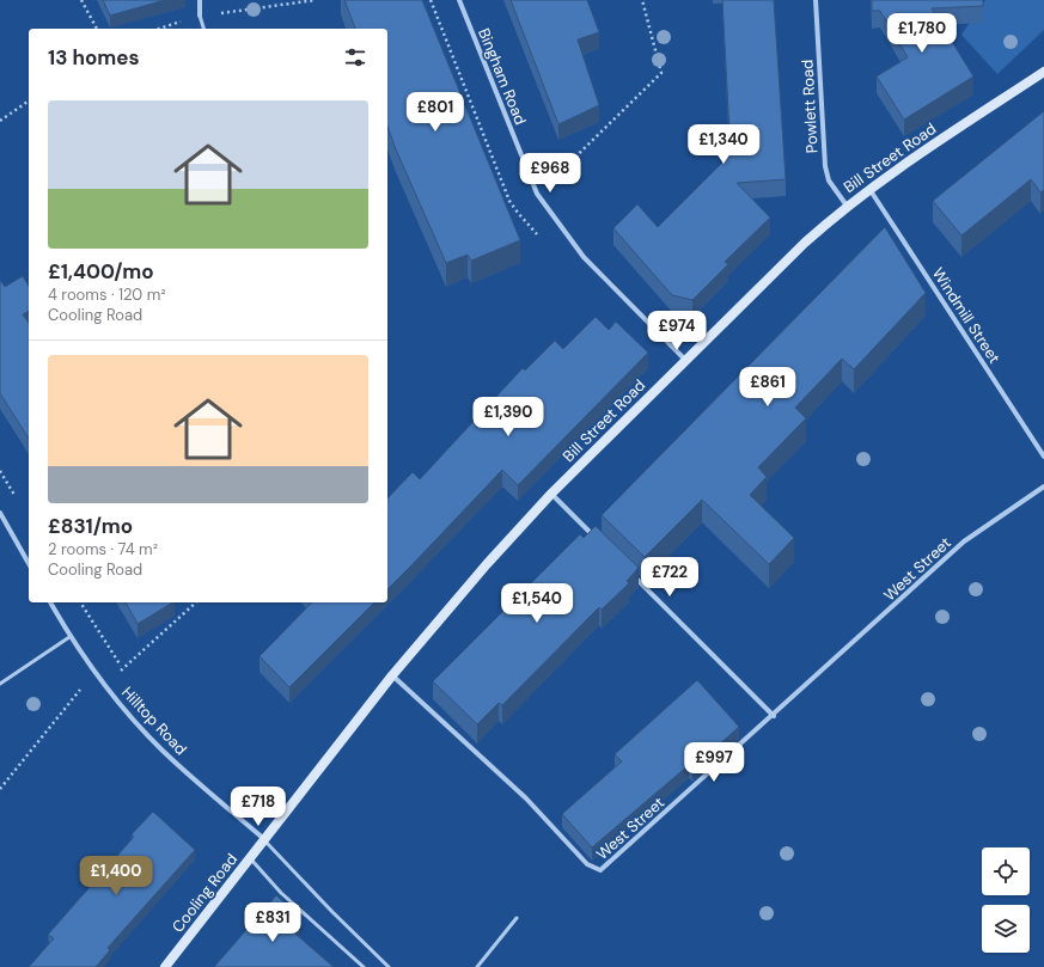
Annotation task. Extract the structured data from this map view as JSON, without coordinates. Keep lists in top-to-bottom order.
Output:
{
  "streets": {
    "main road": ["Bill Street Road", "Cooling Road"],
    "street": [
      "Bingham Road",
      "Powlett Road",
      "Windmill Street",
      "West Street",
      "Hilltop Road"
    ]
  },
  "crossings": [
    ["Bingham Road", "Bill Street Road"],
    ["Powlett Road", "Bill Street Road"],
    ["Bill Street Road", "Windmill Street"],
    ["Bill Street Road", "West Street"],
    ["Bill Street Road", "Cooling Road"],
    ["Hilltop Road", "Cooling Road"]
  ],
  "page": {
    "price": [
      "£1,780",
      "£801",
      "£1,340",
      "£968",
      "£974",
      "£861",
      "£1,390",
      "£722",
      "£1,540",
      "£997",
      "£718",
      "£1,400",
      "£831"
    ],
    "heading": "13 homes",
    "list": [
      {
        "name": "£1,400/mo",
        "note": "4 rooms · 120 m² · Cooling Road"
      },
      {
        "name": "£831/mo",
        "note": "2 rooms · 74 m² · Cooling Road"
      }
    ]
  }
}
